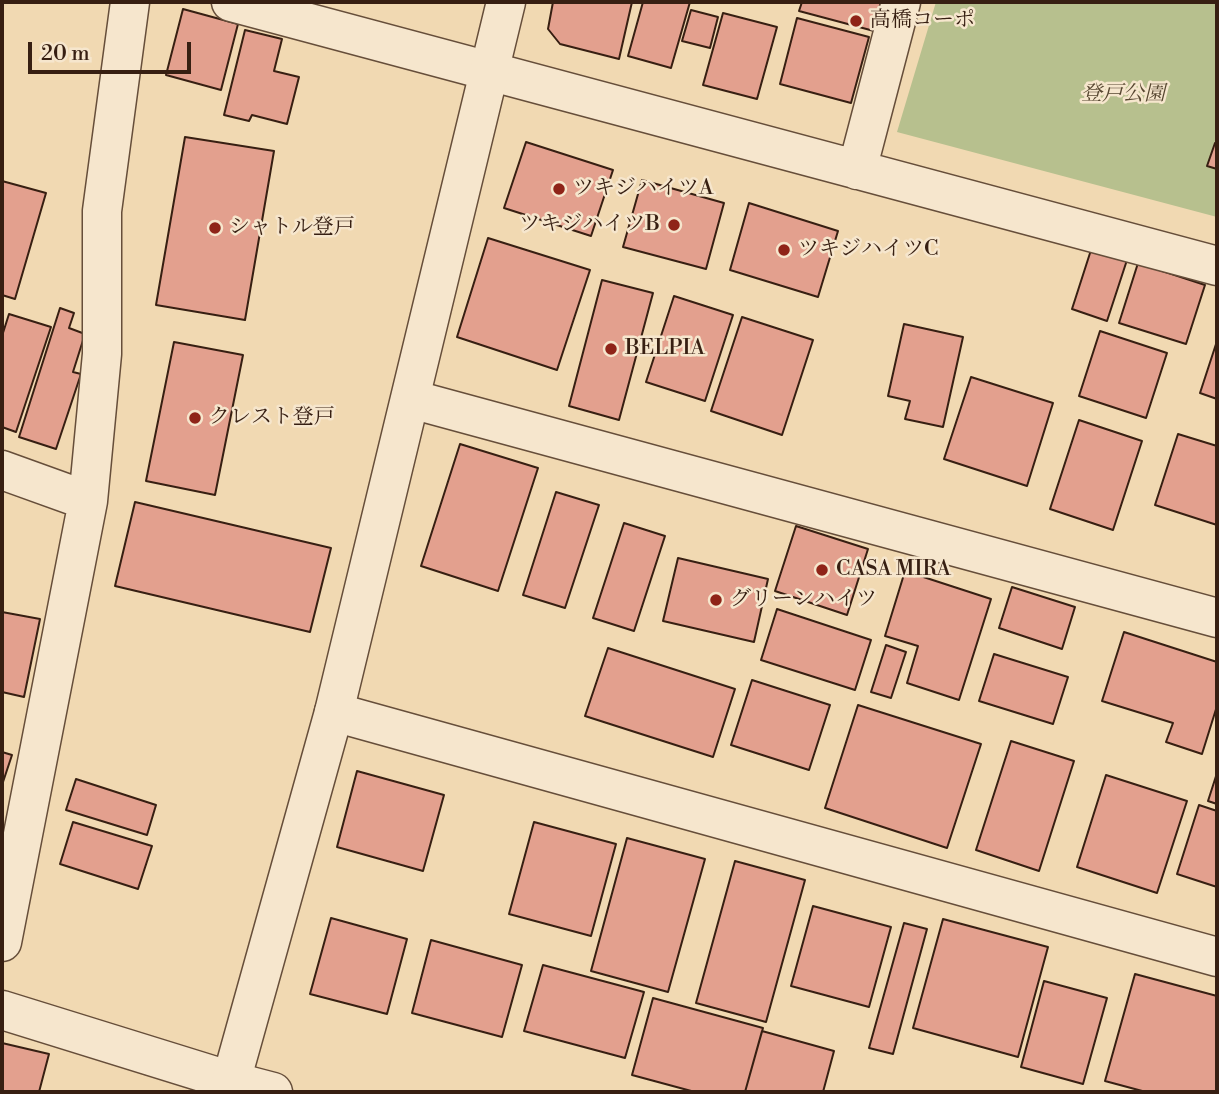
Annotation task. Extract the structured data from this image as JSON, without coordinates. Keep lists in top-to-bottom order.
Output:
{
  "parks": ["登戸公園"],
  "places": [
    "高橋コーポ",
    "ツキジハイツA",
    "ツキジハイツB",
    "シャトル登戸",
    "ツキジハイツC",
    "BELPIA",
    "クレスト登戸",
    "CASA MIRA",
    "グリーンハイツ"
  ],
  "scale_bar": "20 m"
}
